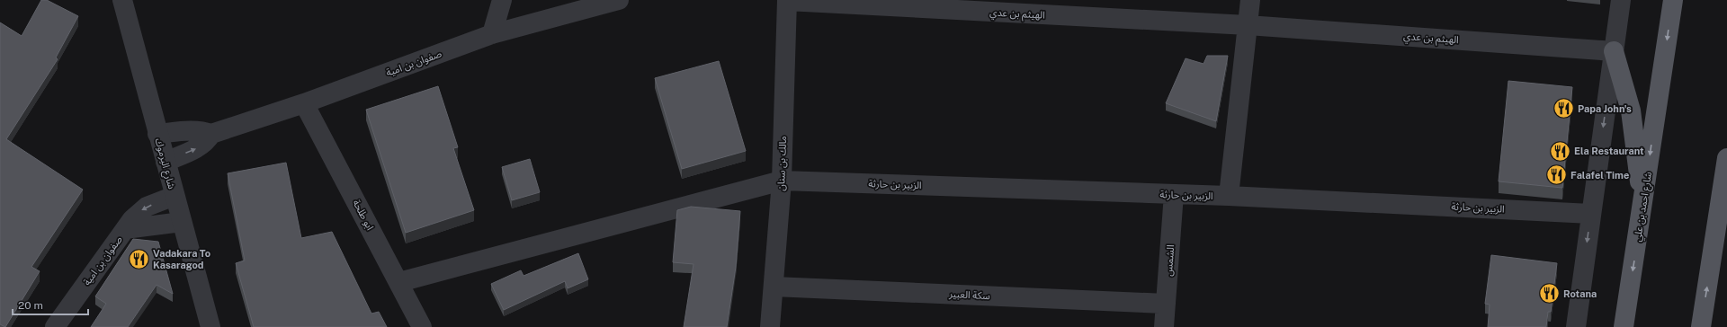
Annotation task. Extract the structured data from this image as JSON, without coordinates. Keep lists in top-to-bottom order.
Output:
{
  "streets": {
    "main road": ["شارع احمد بن علي"],
    "street": [
      "الهيثم بن عدي",
      "صفوان بن امية",
      "شارع اليرموك",
      "مالك بن سنان",
      "الزبير بن حارثة",
      "ابو طلحة",
      "الشمس",
      "سكة العبير"
    ]
  },
  "crossings": [
    ["الهيثم بن عدي", "مالك بن سنان"],
    ["صفوان بن امية", "شارع اليرموك"],
    ["صفوان بن امية", "ابو طلحة"],
    ["مالك بن سنان", "الزبير بن حارثة"],
    ["مالك بن سنان", "سكة العبير"],
    ["الزبير بن حارثة", "ابو طلحة"],
    ["الزبير بن حارثة", "الشمس"],
    ["الشمس", "سكة العبير"]
  ],
  "places": {
    "restaurant": [
      "Papa John's",
      "Ela Restaurant",
      "Falafel Time",
      "Vadakara To Kasaragod",
      "Rotana"
    ]
  },
  "scale_bar": "20 m"
}
